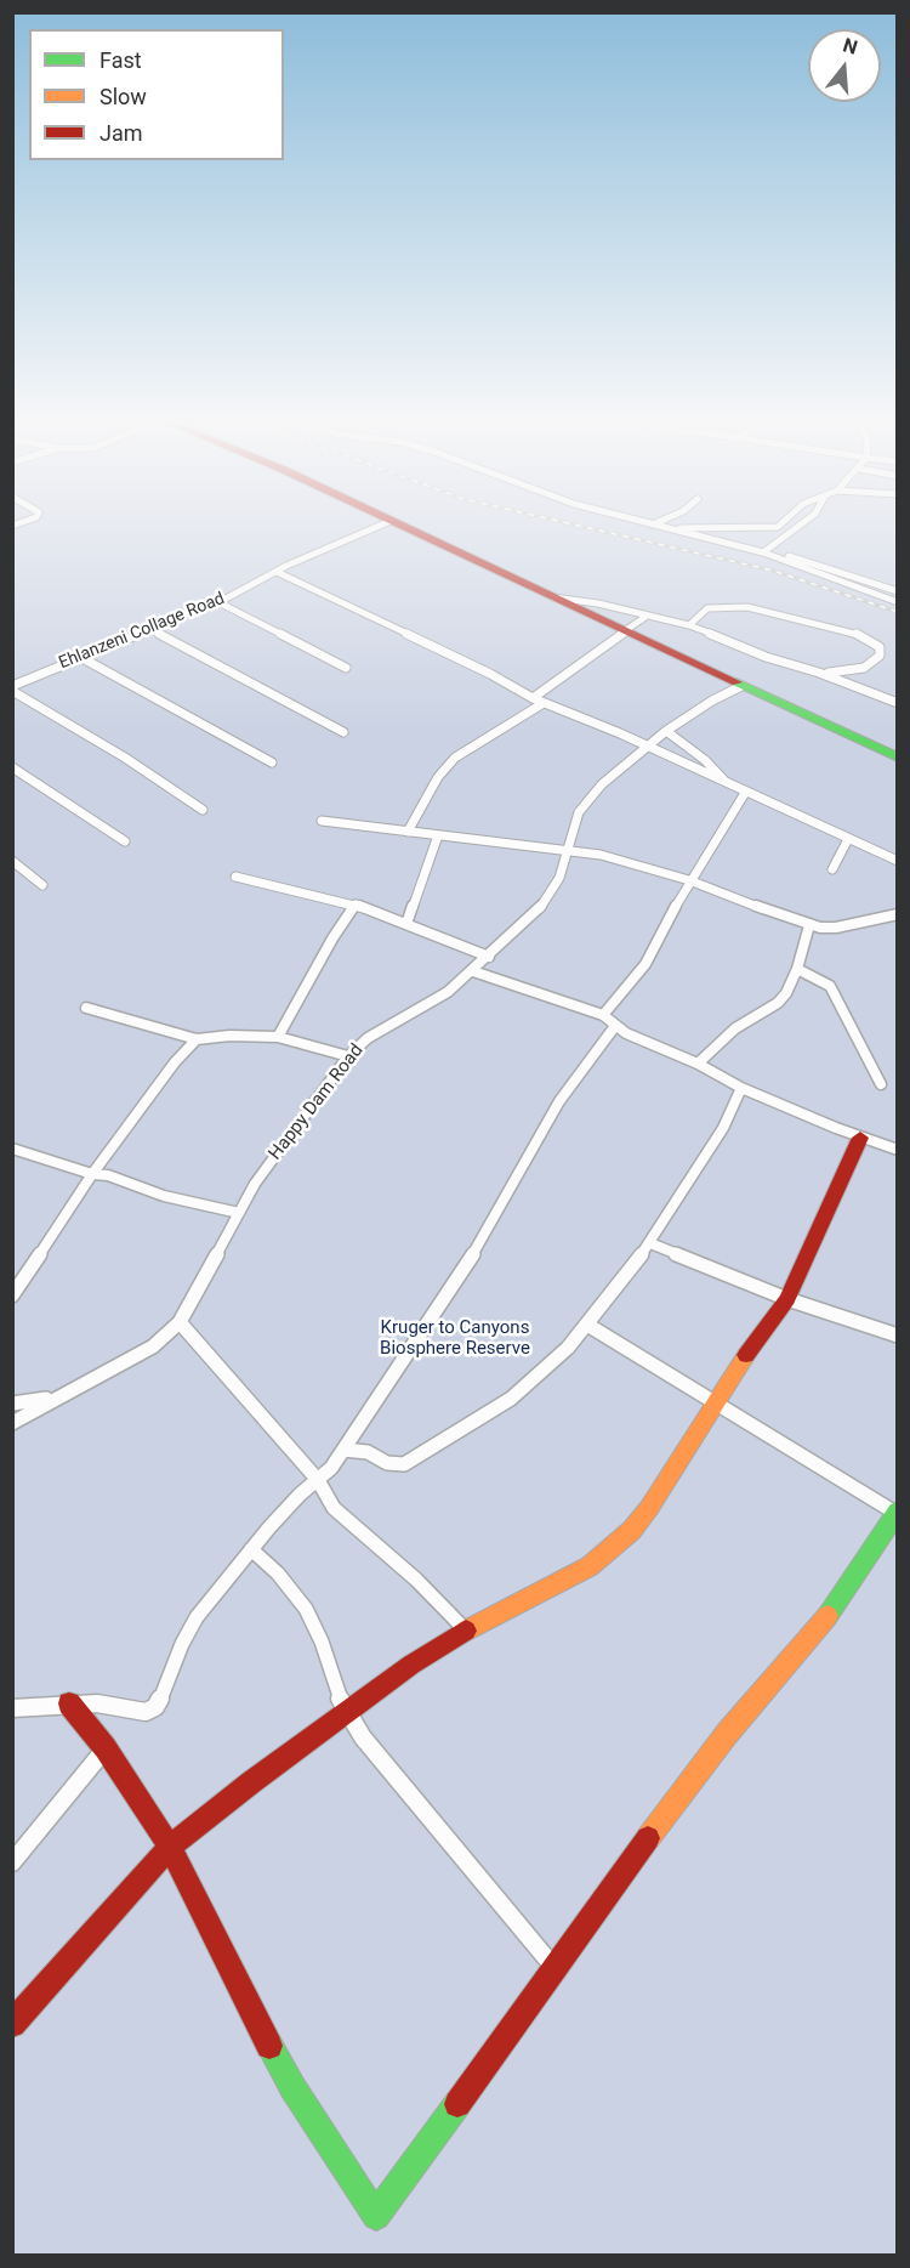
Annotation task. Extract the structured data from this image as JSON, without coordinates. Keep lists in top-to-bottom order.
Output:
{
  "streets": {
    "street": ["Ehlanzeni Collage Road", "Happy Dam Road"]
  },
  "parks": ["Kruger to Canyons Biosphere Reserve"],
  "legend": ["Fast", "Slow", "Jam"],
  "north": "top"
}
